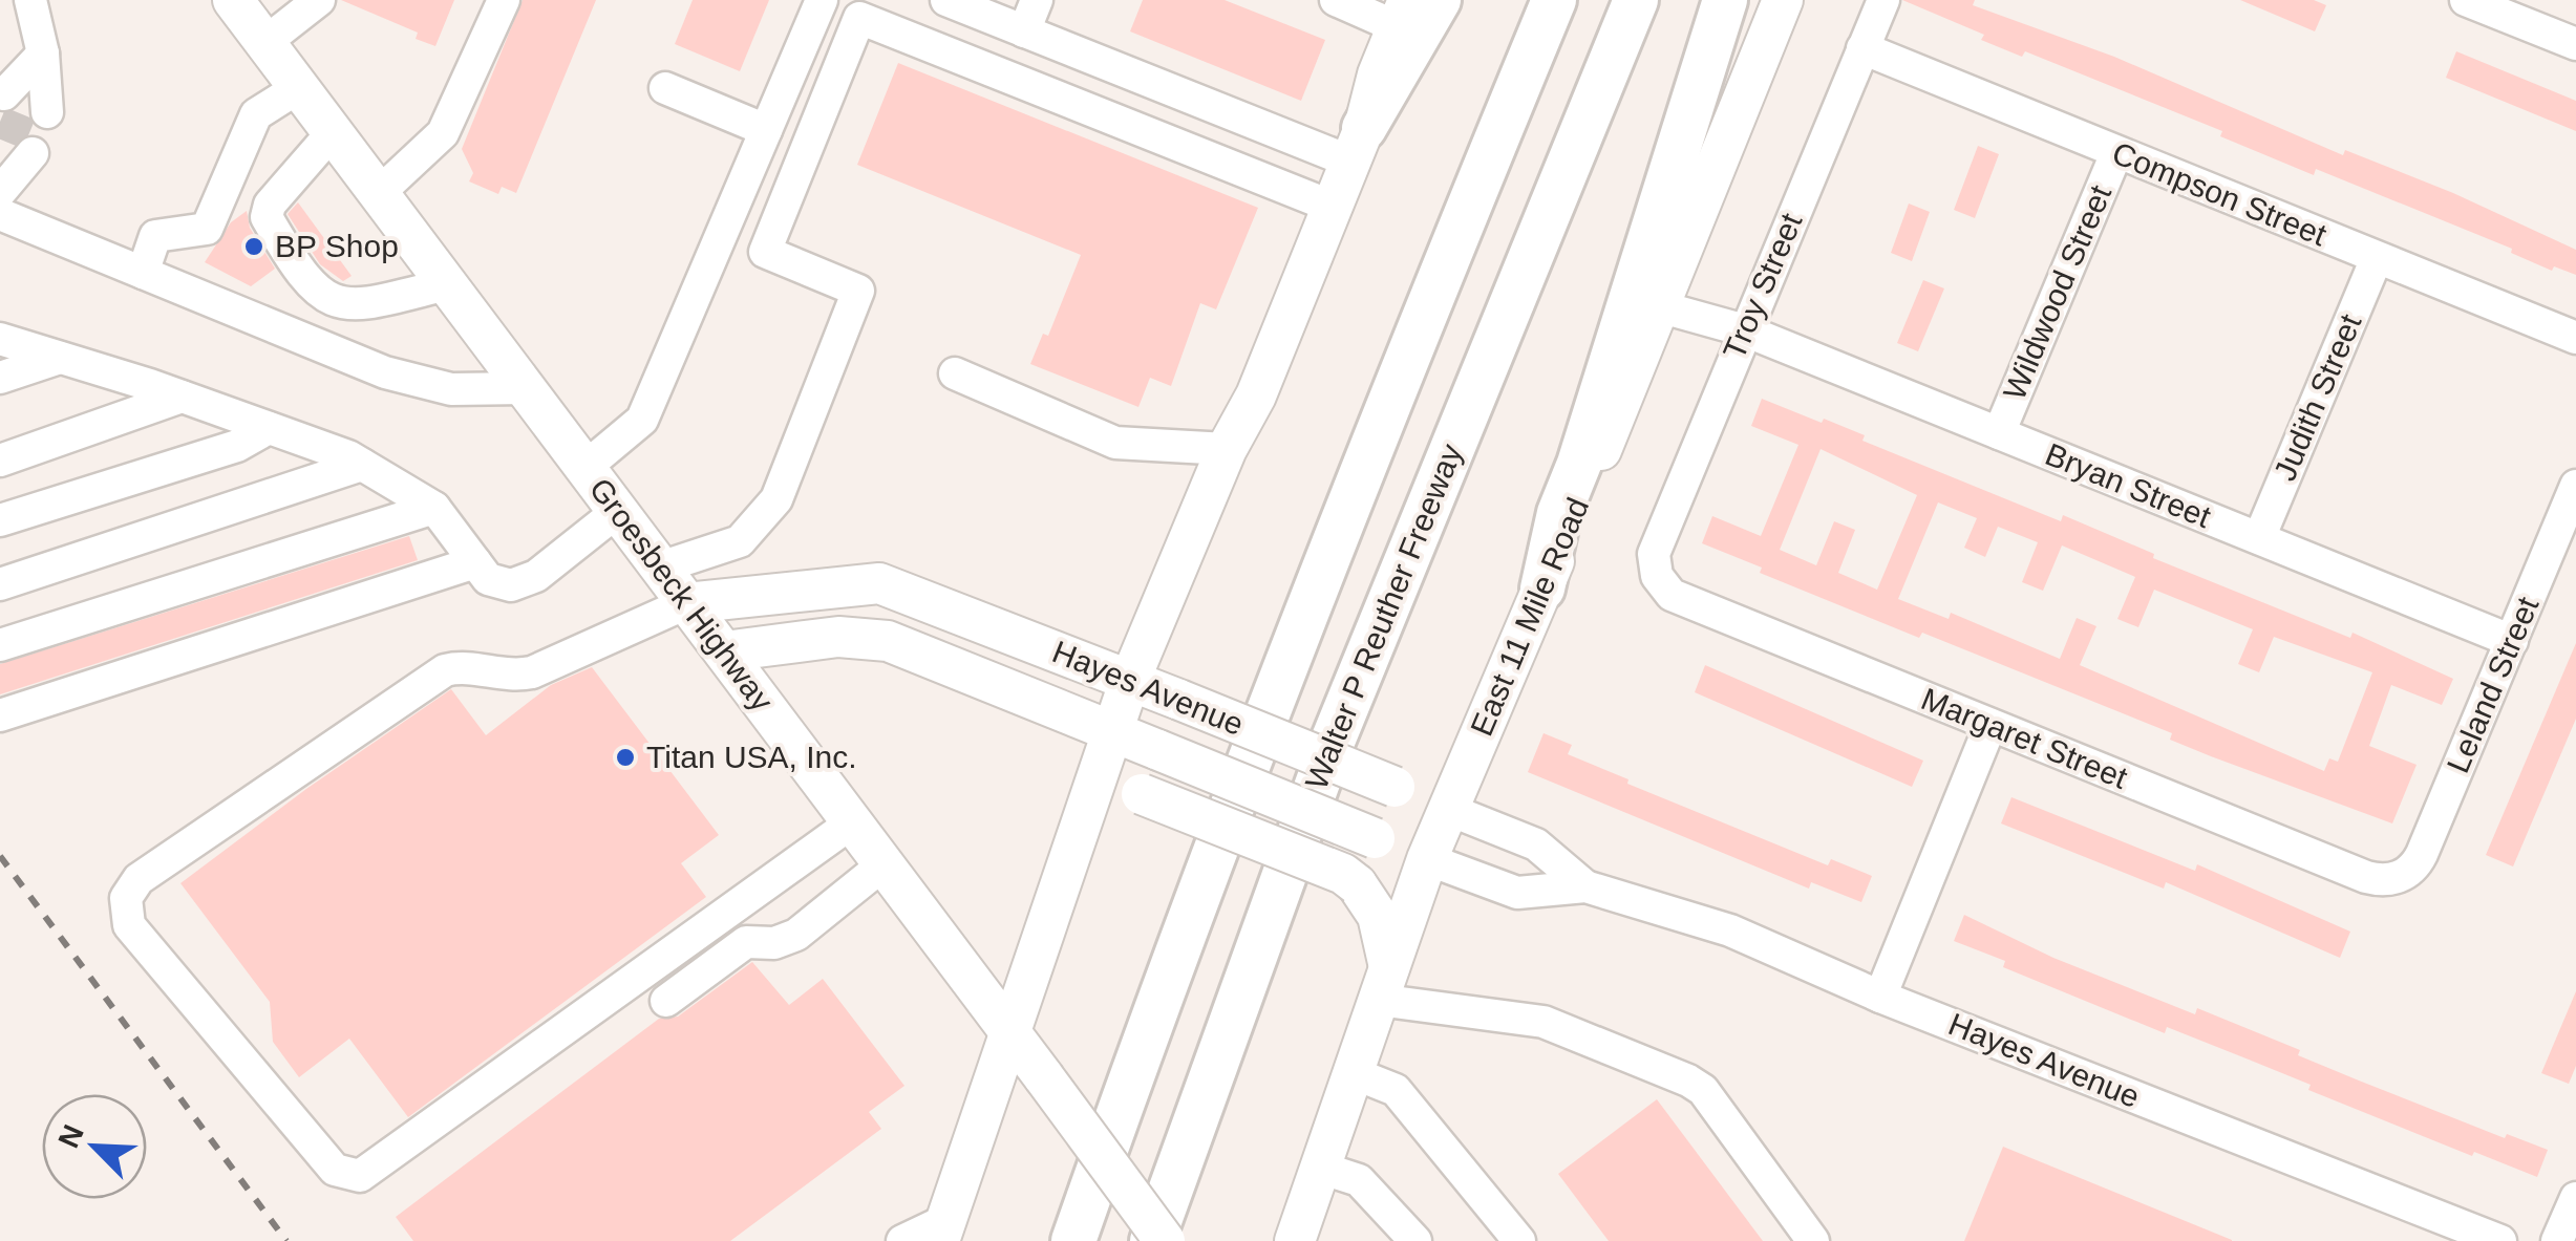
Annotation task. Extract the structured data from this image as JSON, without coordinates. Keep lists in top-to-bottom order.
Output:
{
  "streets": {
    "highway": ["Walter P Reuther Freeway"],
    "main road": ["Groesbeck Highway", "East 11 Mile Road", "Hayes Avenue"],
    "street": [
      "Compson Street",
      "Troy Street",
      "Wildwood Street",
      "Judith Street",
      "Bryan Street",
      "Leland Street",
      "Margaret Street"
    ]
  },
  "crossings": [
    ["Compson Street", "Troy Street"],
    ["Compson Street", "Wildwood Street"],
    ["Compson Street", "Judith Street"],
    ["Troy Street", "Bryan Street"],
    ["Troy Street", "Margaret Street"],
    ["Wildwood Street", "Bryan Street"],
    ["Judith Street", "Bryan Street"],
    ["Bryan Street", "East 11 Mile Road"],
    ["Bryan Street", "Leland Street"],
    ["Groesbeck Highway", "Hayes Avenue"],
    ["East 11 Mile Road", "Hayes Avenue"],
    ["Leland Street", "Margaret Street"]
  ],
  "places": ["BP Shop", "Titan USA, Inc."],
  "north": "top left"
}
